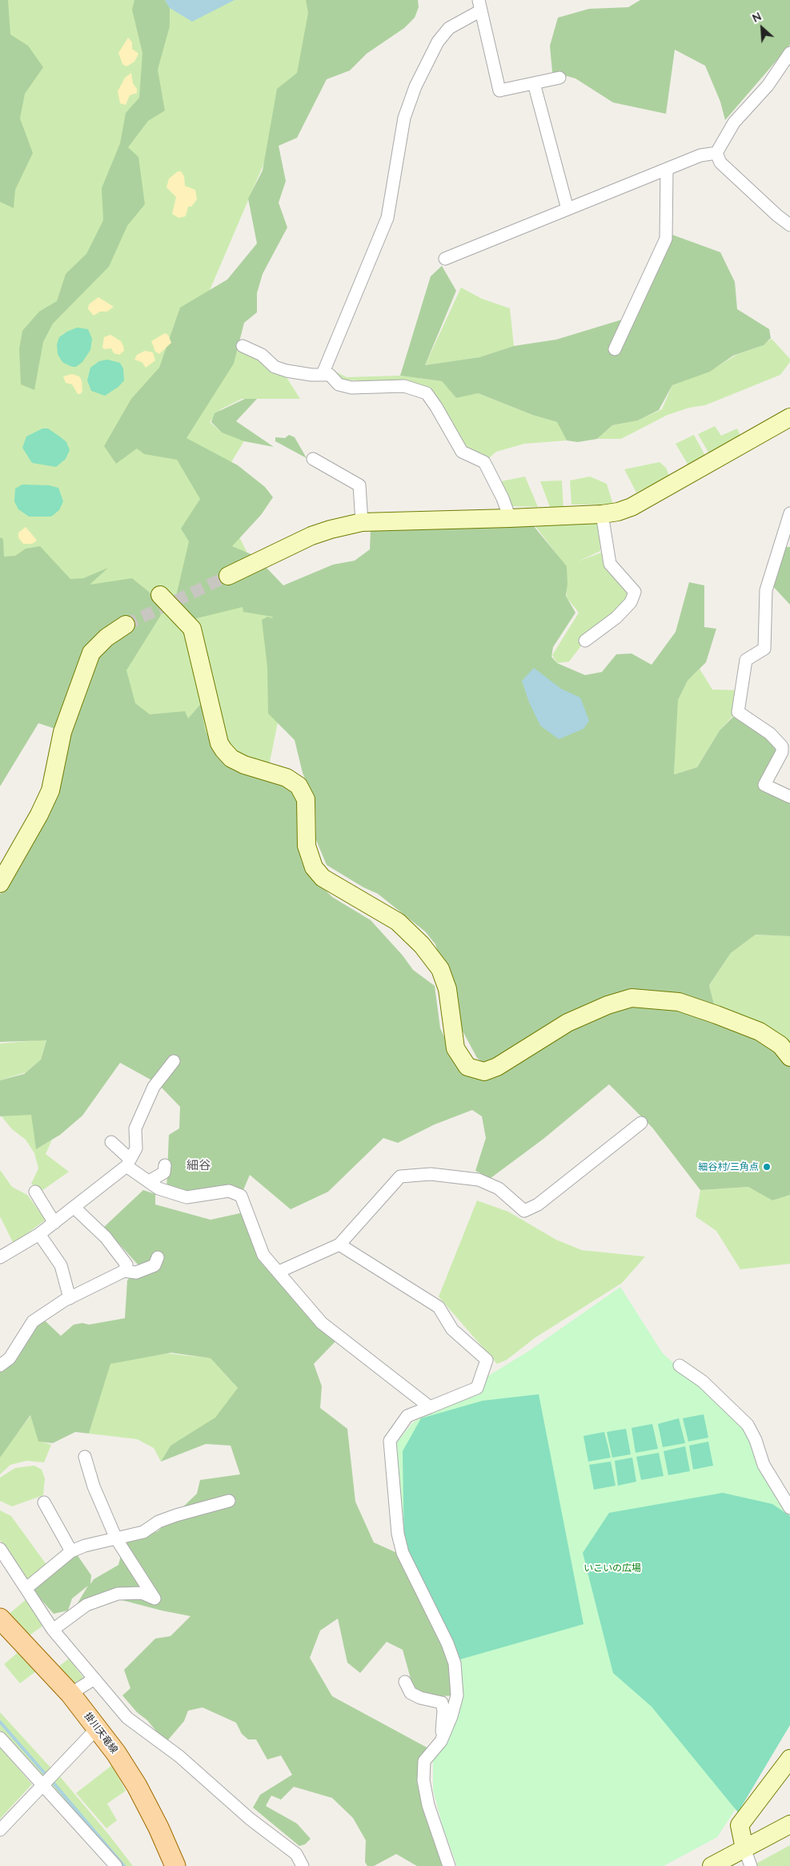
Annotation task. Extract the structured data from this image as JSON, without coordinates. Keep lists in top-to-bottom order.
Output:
{
  "streets": {
    "main road": ["掛川天竜線"]
  },
  "districts": ["細谷"],
  "parks": ["いこいの広場"],
  "places": ["細谷村/三角点"],
  "north": "top left"
}
